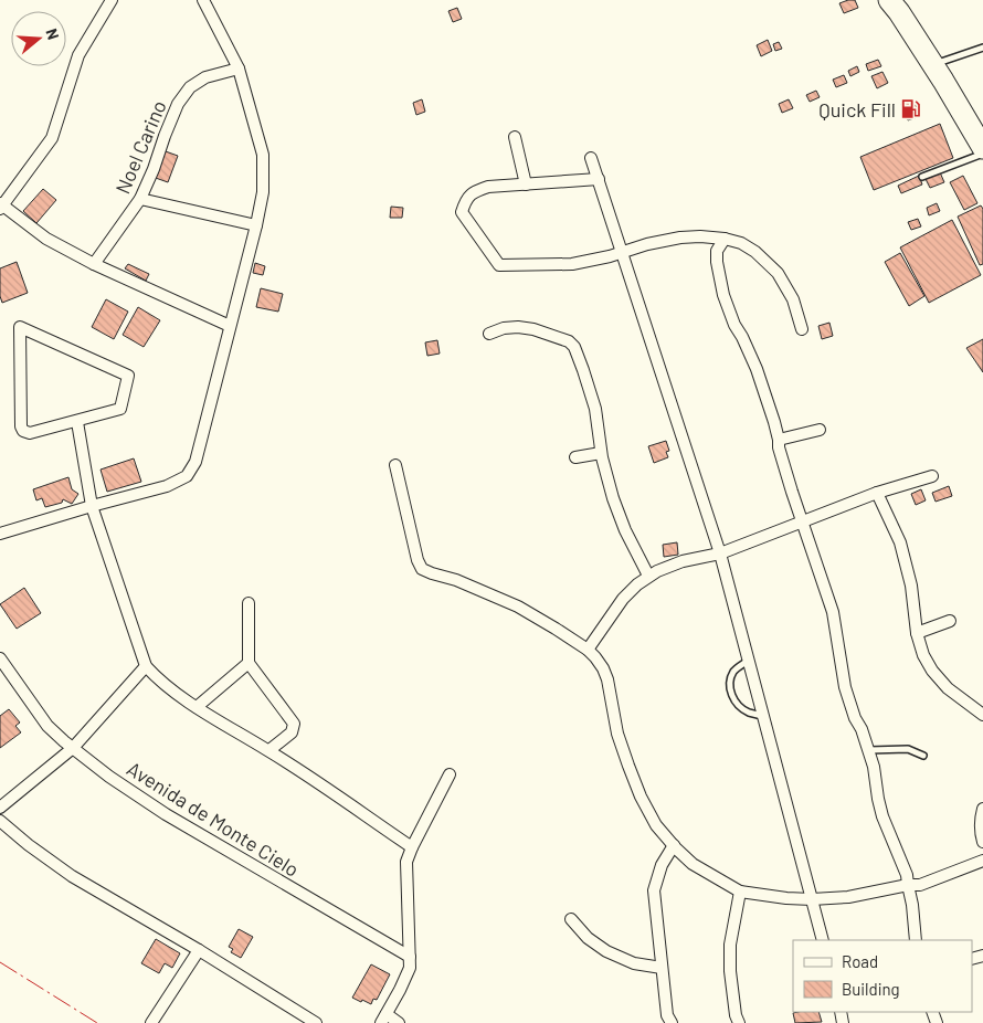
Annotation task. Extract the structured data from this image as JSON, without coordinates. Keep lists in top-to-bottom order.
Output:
{
  "streets": {
    "street": ["Noel Carino", "Avenida de Monte Cielo"]
  },
  "places": {
    "fuel station": ["Quick Fill"]
  },
  "legend": ["Road", "Building"],
  "north": "right"
}
